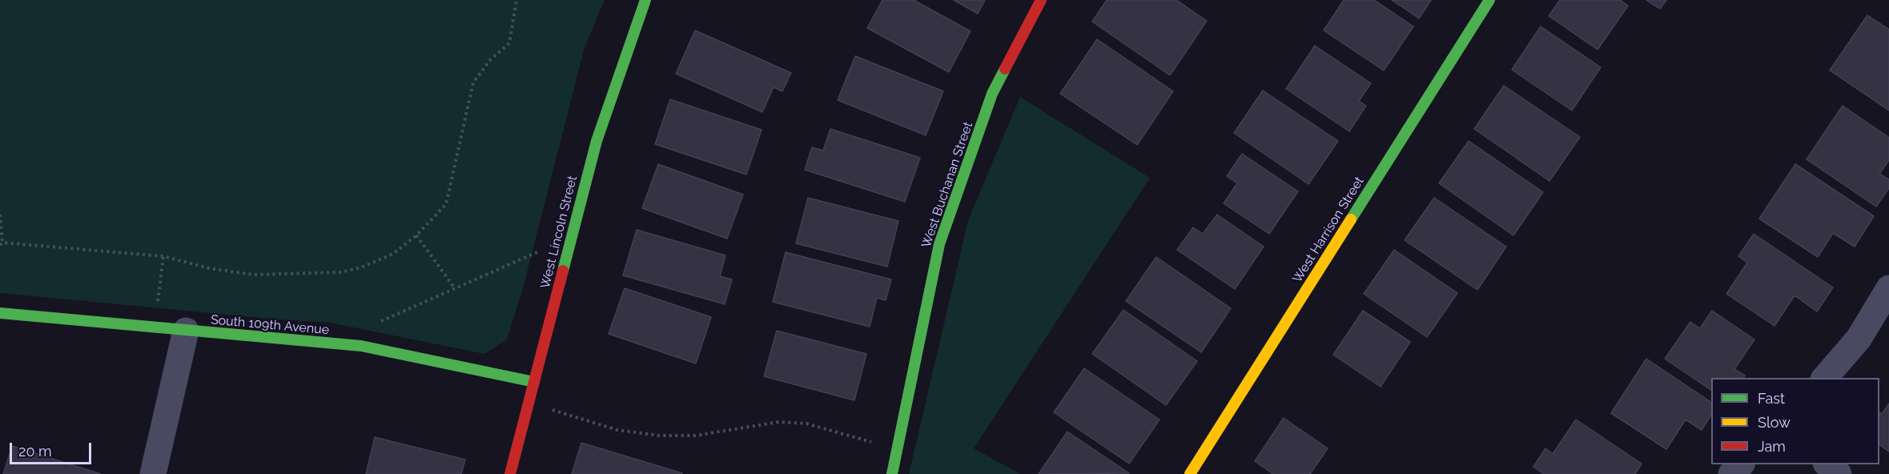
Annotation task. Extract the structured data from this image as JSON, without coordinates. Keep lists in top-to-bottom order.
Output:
{
  "streets": {
    "street": [
      "West Buchanan Street",
      "West Harrison Street",
      "West Lincoln Street",
      "South 109th Avenue"
    ]
  },
  "crossings": [
    ["West Lincoln Street", "South 109th Avenue"]
  ],
  "legend": ["Fast", "Slow", "Jam"],
  "scale_bar": "20 m"
}
